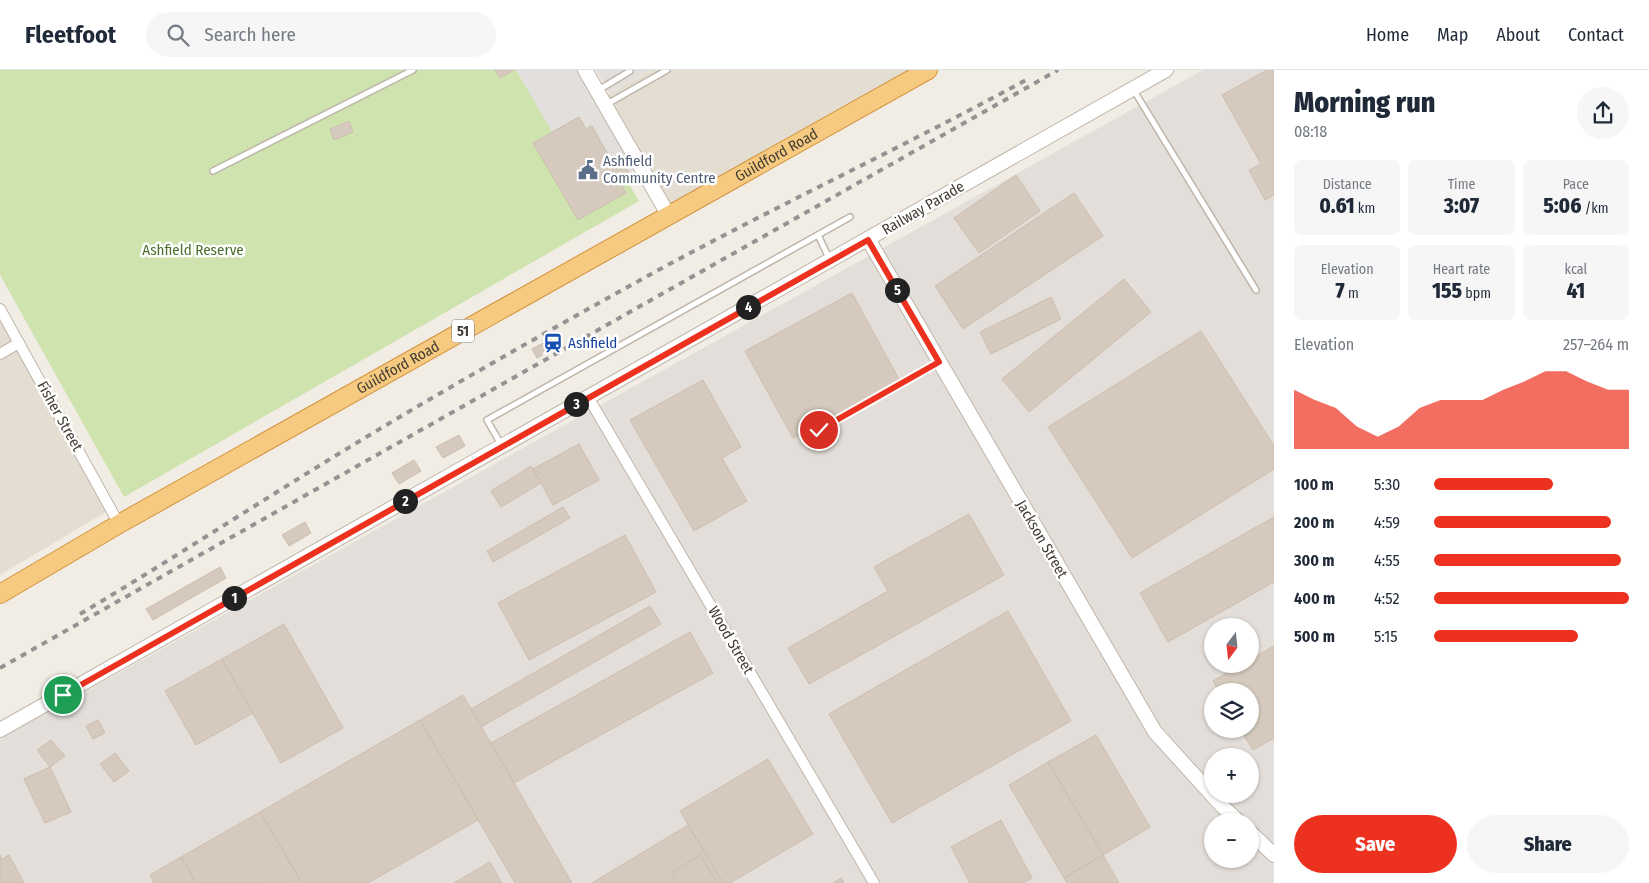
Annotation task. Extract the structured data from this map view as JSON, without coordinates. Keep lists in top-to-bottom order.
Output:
{
  "streets": {
    "highway": ["Guildford Road", "51"],
    "street": [
      "Railway Parade",
      "Fisher Street",
      "Jackson Street",
      "Wood Street"
    ]
  },
  "crossings": [
    ["Guildford Road", "Fisher Street"],
    ["Railway Parade", "Jackson Street"],
    ["Railway Parade", "Wood Street"]
  ],
  "parks": ["Ashfield Reserve"],
  "places": {
    "public building": ["Ashfield Community Centre"],
    "station": ["Ashfield"]
  },
  "north": "bottom",
  "page": {
    "header": "Fleetfoot",
    "search": "Search here",
    "nav": [
      "Home",
      "Map",
      "About",
      "Contact"
    ],
    "heading": ["Morning run", "08:18"],
    "stats": [
      ["Distance", "0.61 km"],
      ["Time", "3:07"],
      ["Pace", "5:06 /km"],
      ["Elevation", "7 m"],
      ["Heart rate", "155 bpm"],
      ["kcal", "41"]
    ],
    "pins": [
      "5",
      "4",
      "3",
      "2",
      "1"
    ],
    "chart": ["Elevation", "257–264 m"],
    "list": [
      {
        "name": "100 m",
        "note": "5:30"
      },
      {
        "name": "200 m",
        "note": "4:59"
      },
      {
        "name": "300 m",
        "note": "4:55"
      },
      {
        "name": "400 m",
        "note": "4:52"
      },
      {
        "name": "500 m",
        "note": "5:15"
      }
    ],
    "map_buttons": ["+", "−"],
    "buttons": ["Save", "Share"]
  }
}
